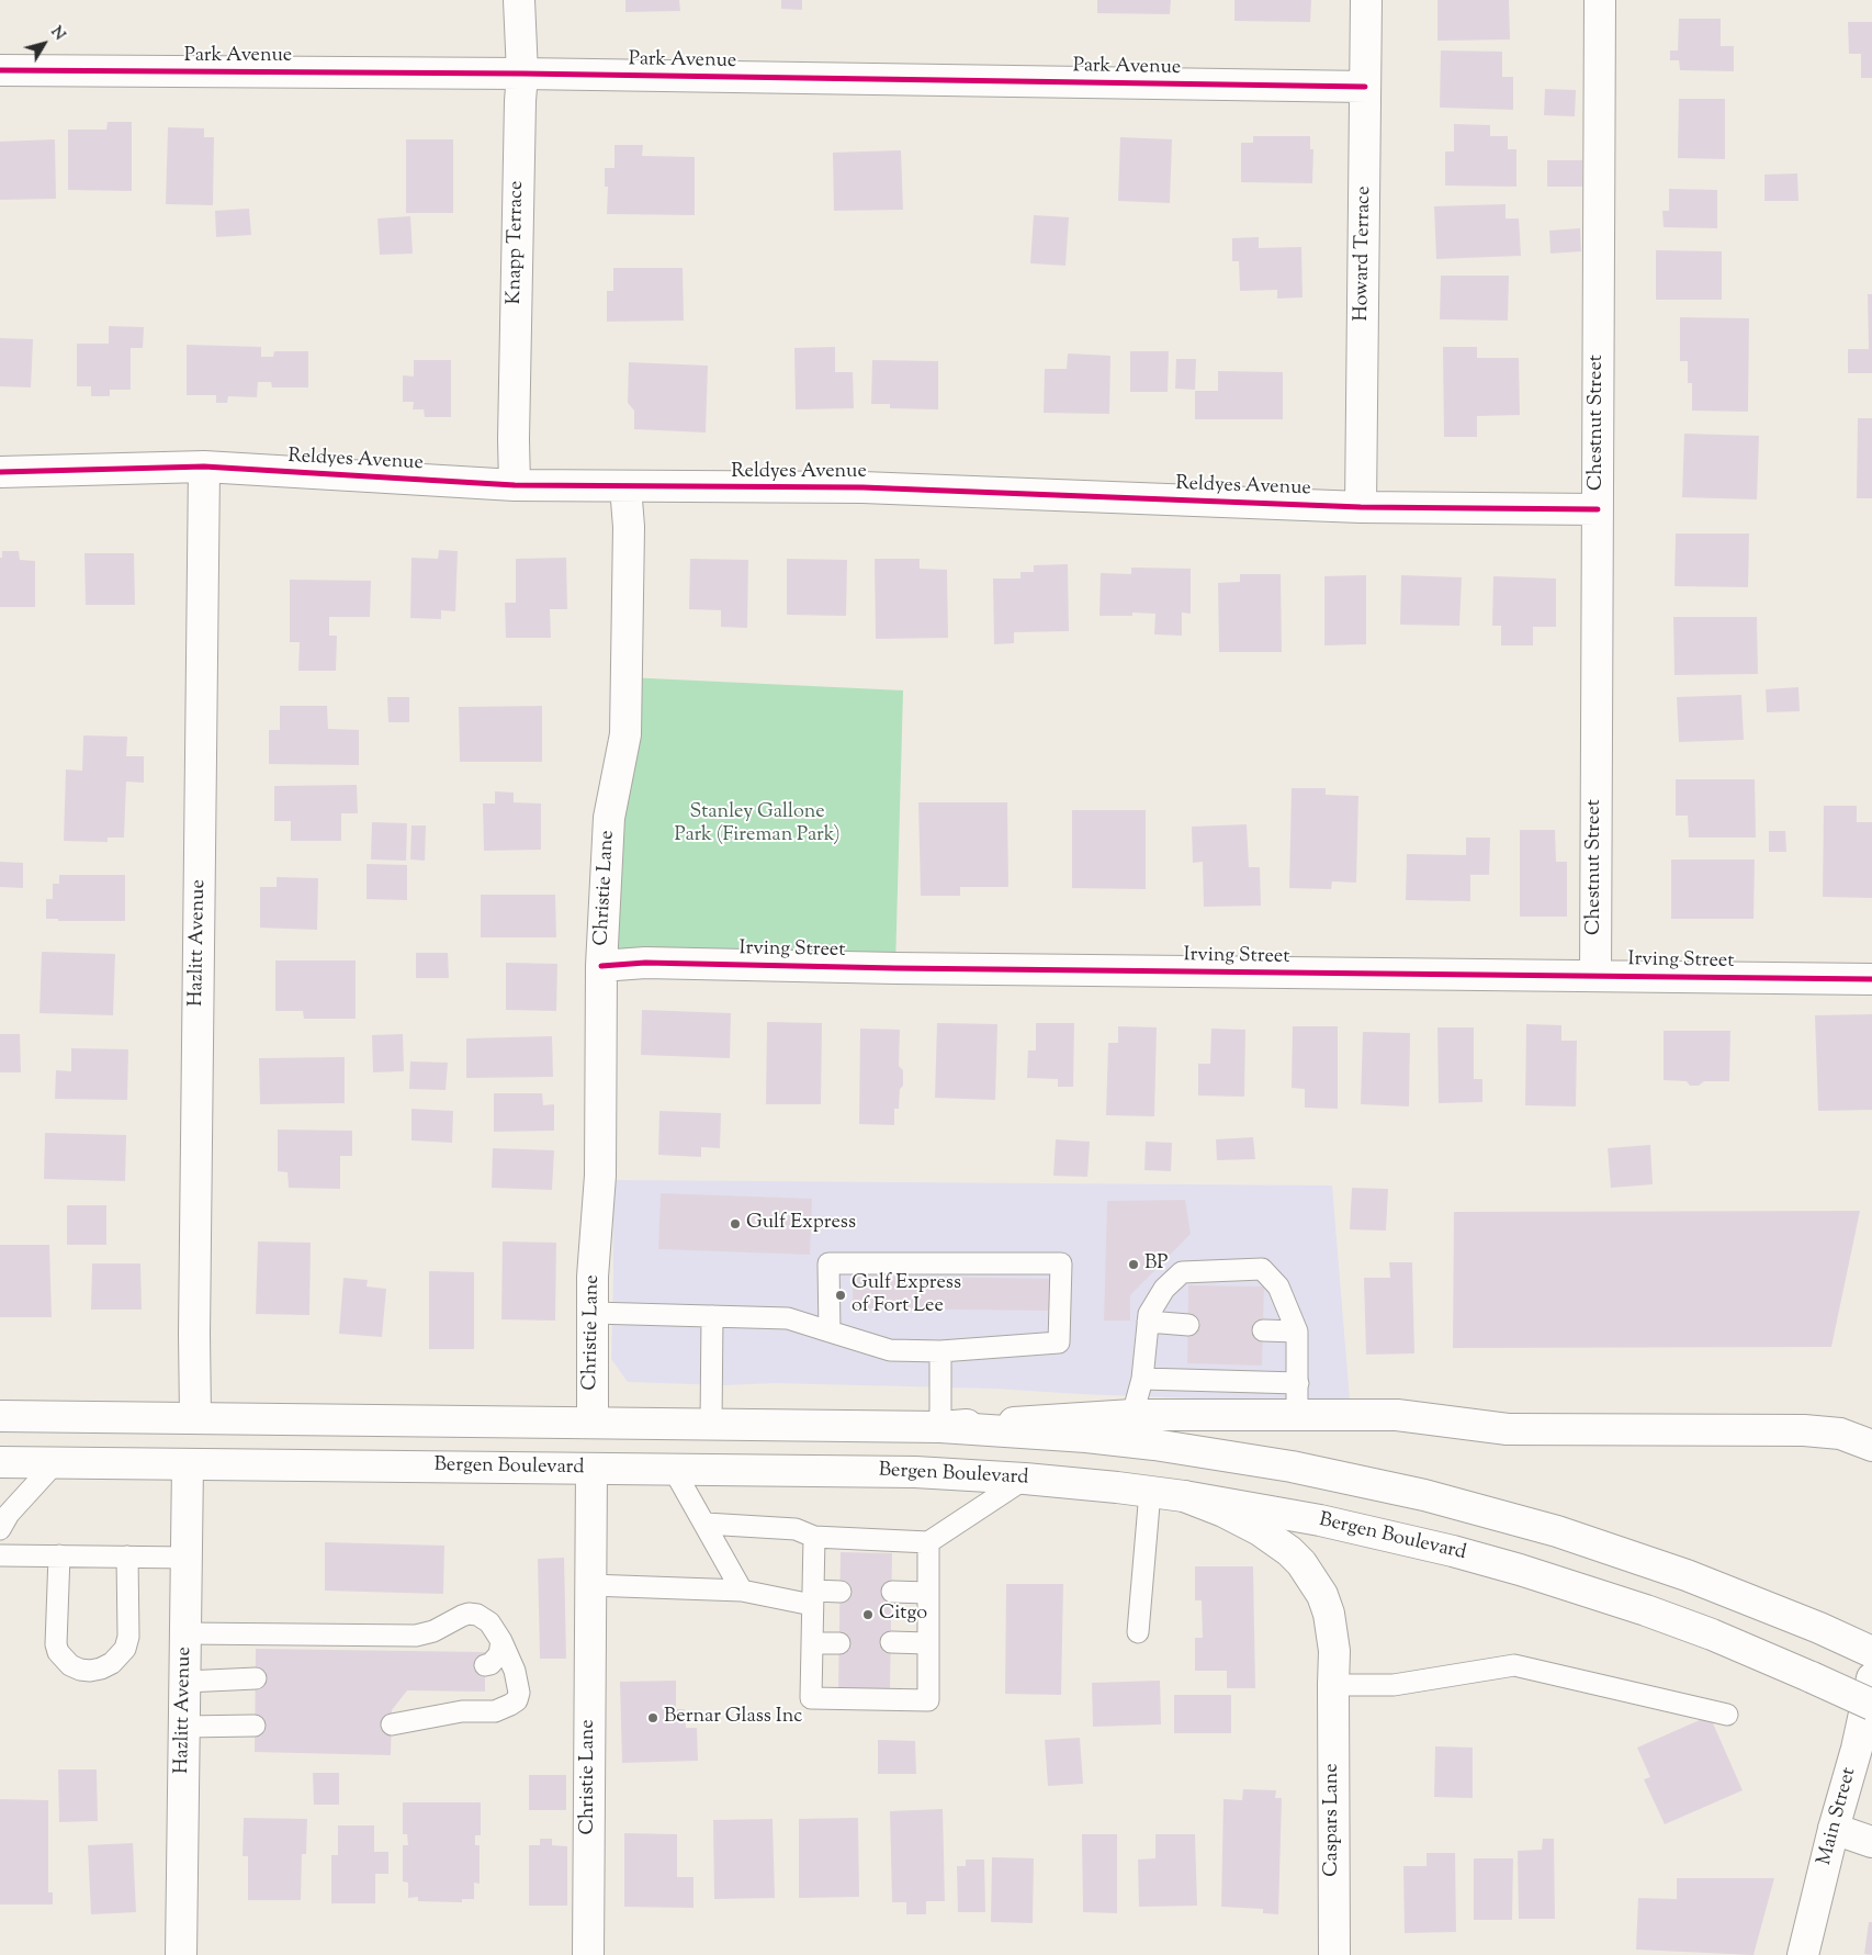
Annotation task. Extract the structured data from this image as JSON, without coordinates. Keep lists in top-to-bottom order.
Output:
{
  "streets": {
    "main road": [
      "Park Avenue",
      "Knapp Terrace",
      "Howard Terrace",
      "Chestnut Street",
      "Reldyes Avenue",
      "Christie Lane",
      "Hazlitt Avenue",
      "Irving Street",
      "Bergen Boulevard",
      "Main Street",
      "Caspars Lane"
    ]
  },
  "crossings": [
    ["Park Avenue", "Knapp Terrace"],
    ["Park Avenue", "Howard Terrace"],
    ["Knapp Terrace", "Reldyes Avenue"],
    ["Howard Terrace", "Reldyes Avenue"],
    ["Chestnut Street", "Reldyes Avenue"],
    ["Chestnut Street", "Irving Street"],
    ["Reldyes Avenue", "Christie Lane"],
    ["Reldyes Avenue", "Hazlitt Avenue"],
    ["Christie Lane", "Irving Street"],
    ["Christie Lane", "Bergen Boulevard"],
    ["Hazlitt Avenue", "Bergen Boulevard"],
    ["Bergen Boulevard", "Caspars Lane"]
  ],
  "parks": ["Stanley Gallone Park (Fireman Park)"],
  "places": [
    "Gulf Express",
    "BP",
    "Gulf Express of Fort Lee",
    "Citgo",
    "Bernar Glass Inc"
  ],
  "north": "top right"
}
